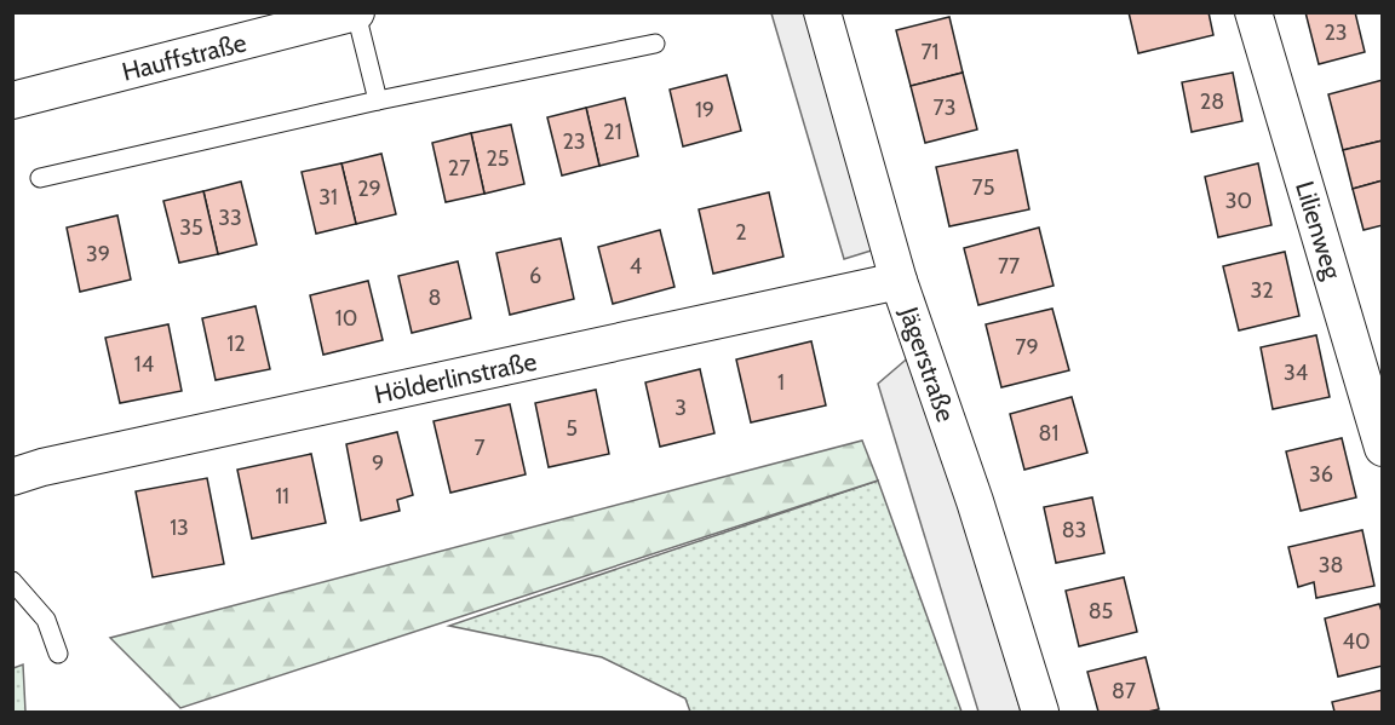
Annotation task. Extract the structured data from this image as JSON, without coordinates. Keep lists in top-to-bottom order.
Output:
{
  "streets": {
    "street": [
      "Hauffstraße",
      "Lilienweg",
      "Jägerstraße",
      "Hölderlinstraße"
    ]
  },
  "crossings": [
    ["Jägerstraße", "Hölderlinstraße"]
  ],
  "house_numbers": [
    "23",
    "71",
    "28",
    "73",
    "19",
    "21",
    "23",
    "25",
    "27",
    "75",
    "29",
    "31",
    "30",
    "33",
    "35",
    "2",
    "39",
    "4",
    "77",
    "6",
    "32",
    "8",
    "10",
    "12",
    "79",
    "14",
    "34",
    "1",
    "3",
    "5",
    "81",
    "7",
    "9",
    "36",
    "11",
    "13",
    "83",
    "38",
    "85",
    "40",
    "87"
  ]
}
